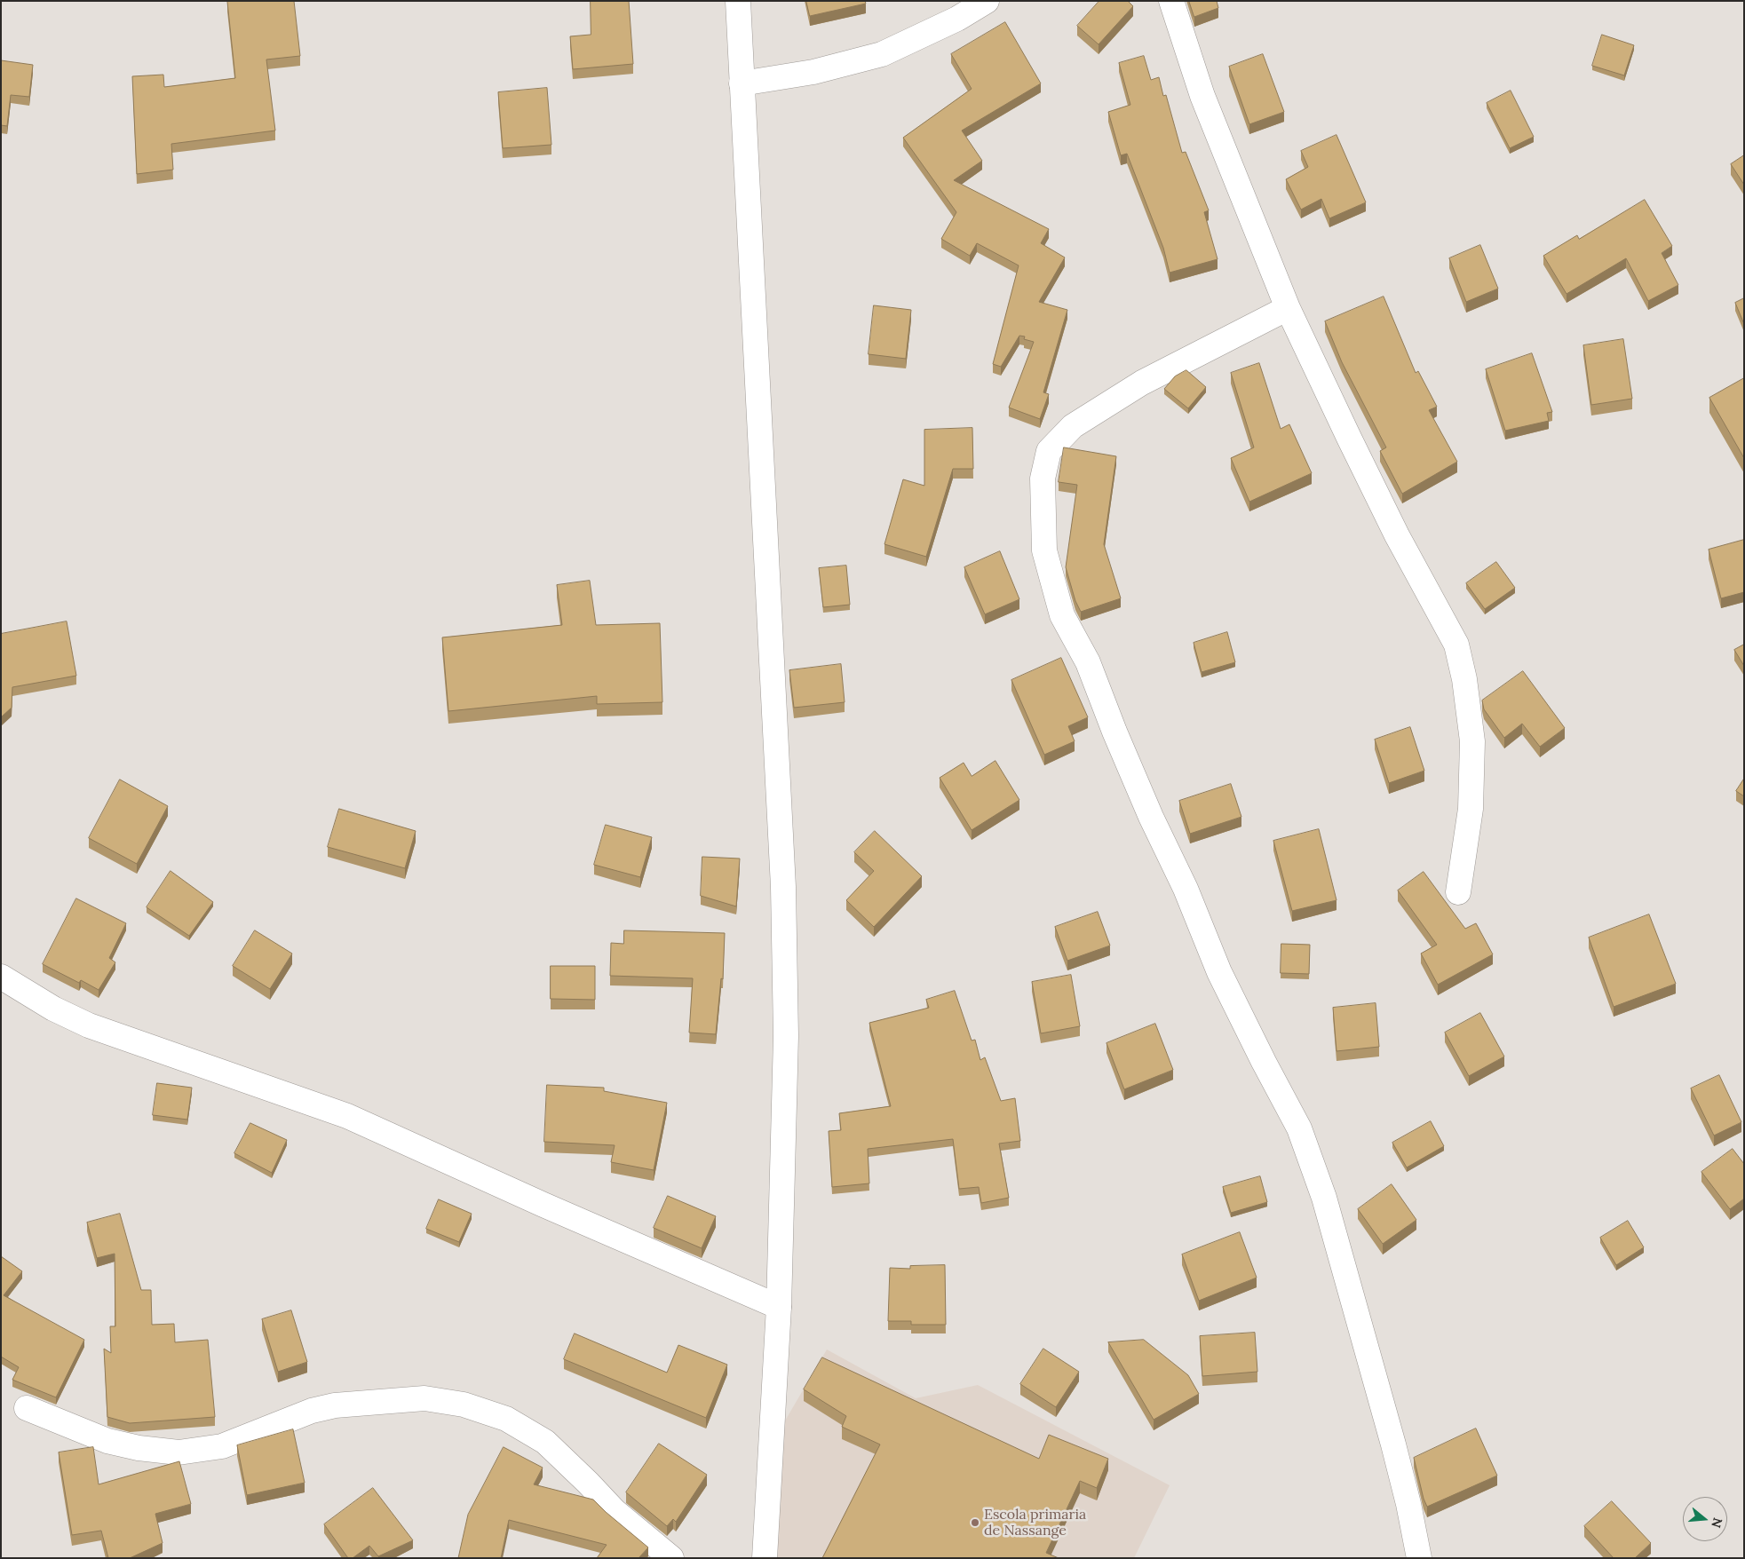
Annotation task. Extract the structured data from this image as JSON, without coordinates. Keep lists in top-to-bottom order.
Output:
{
  "places": ["Escola primaria de Nassange"],
  "north": "right"
}
